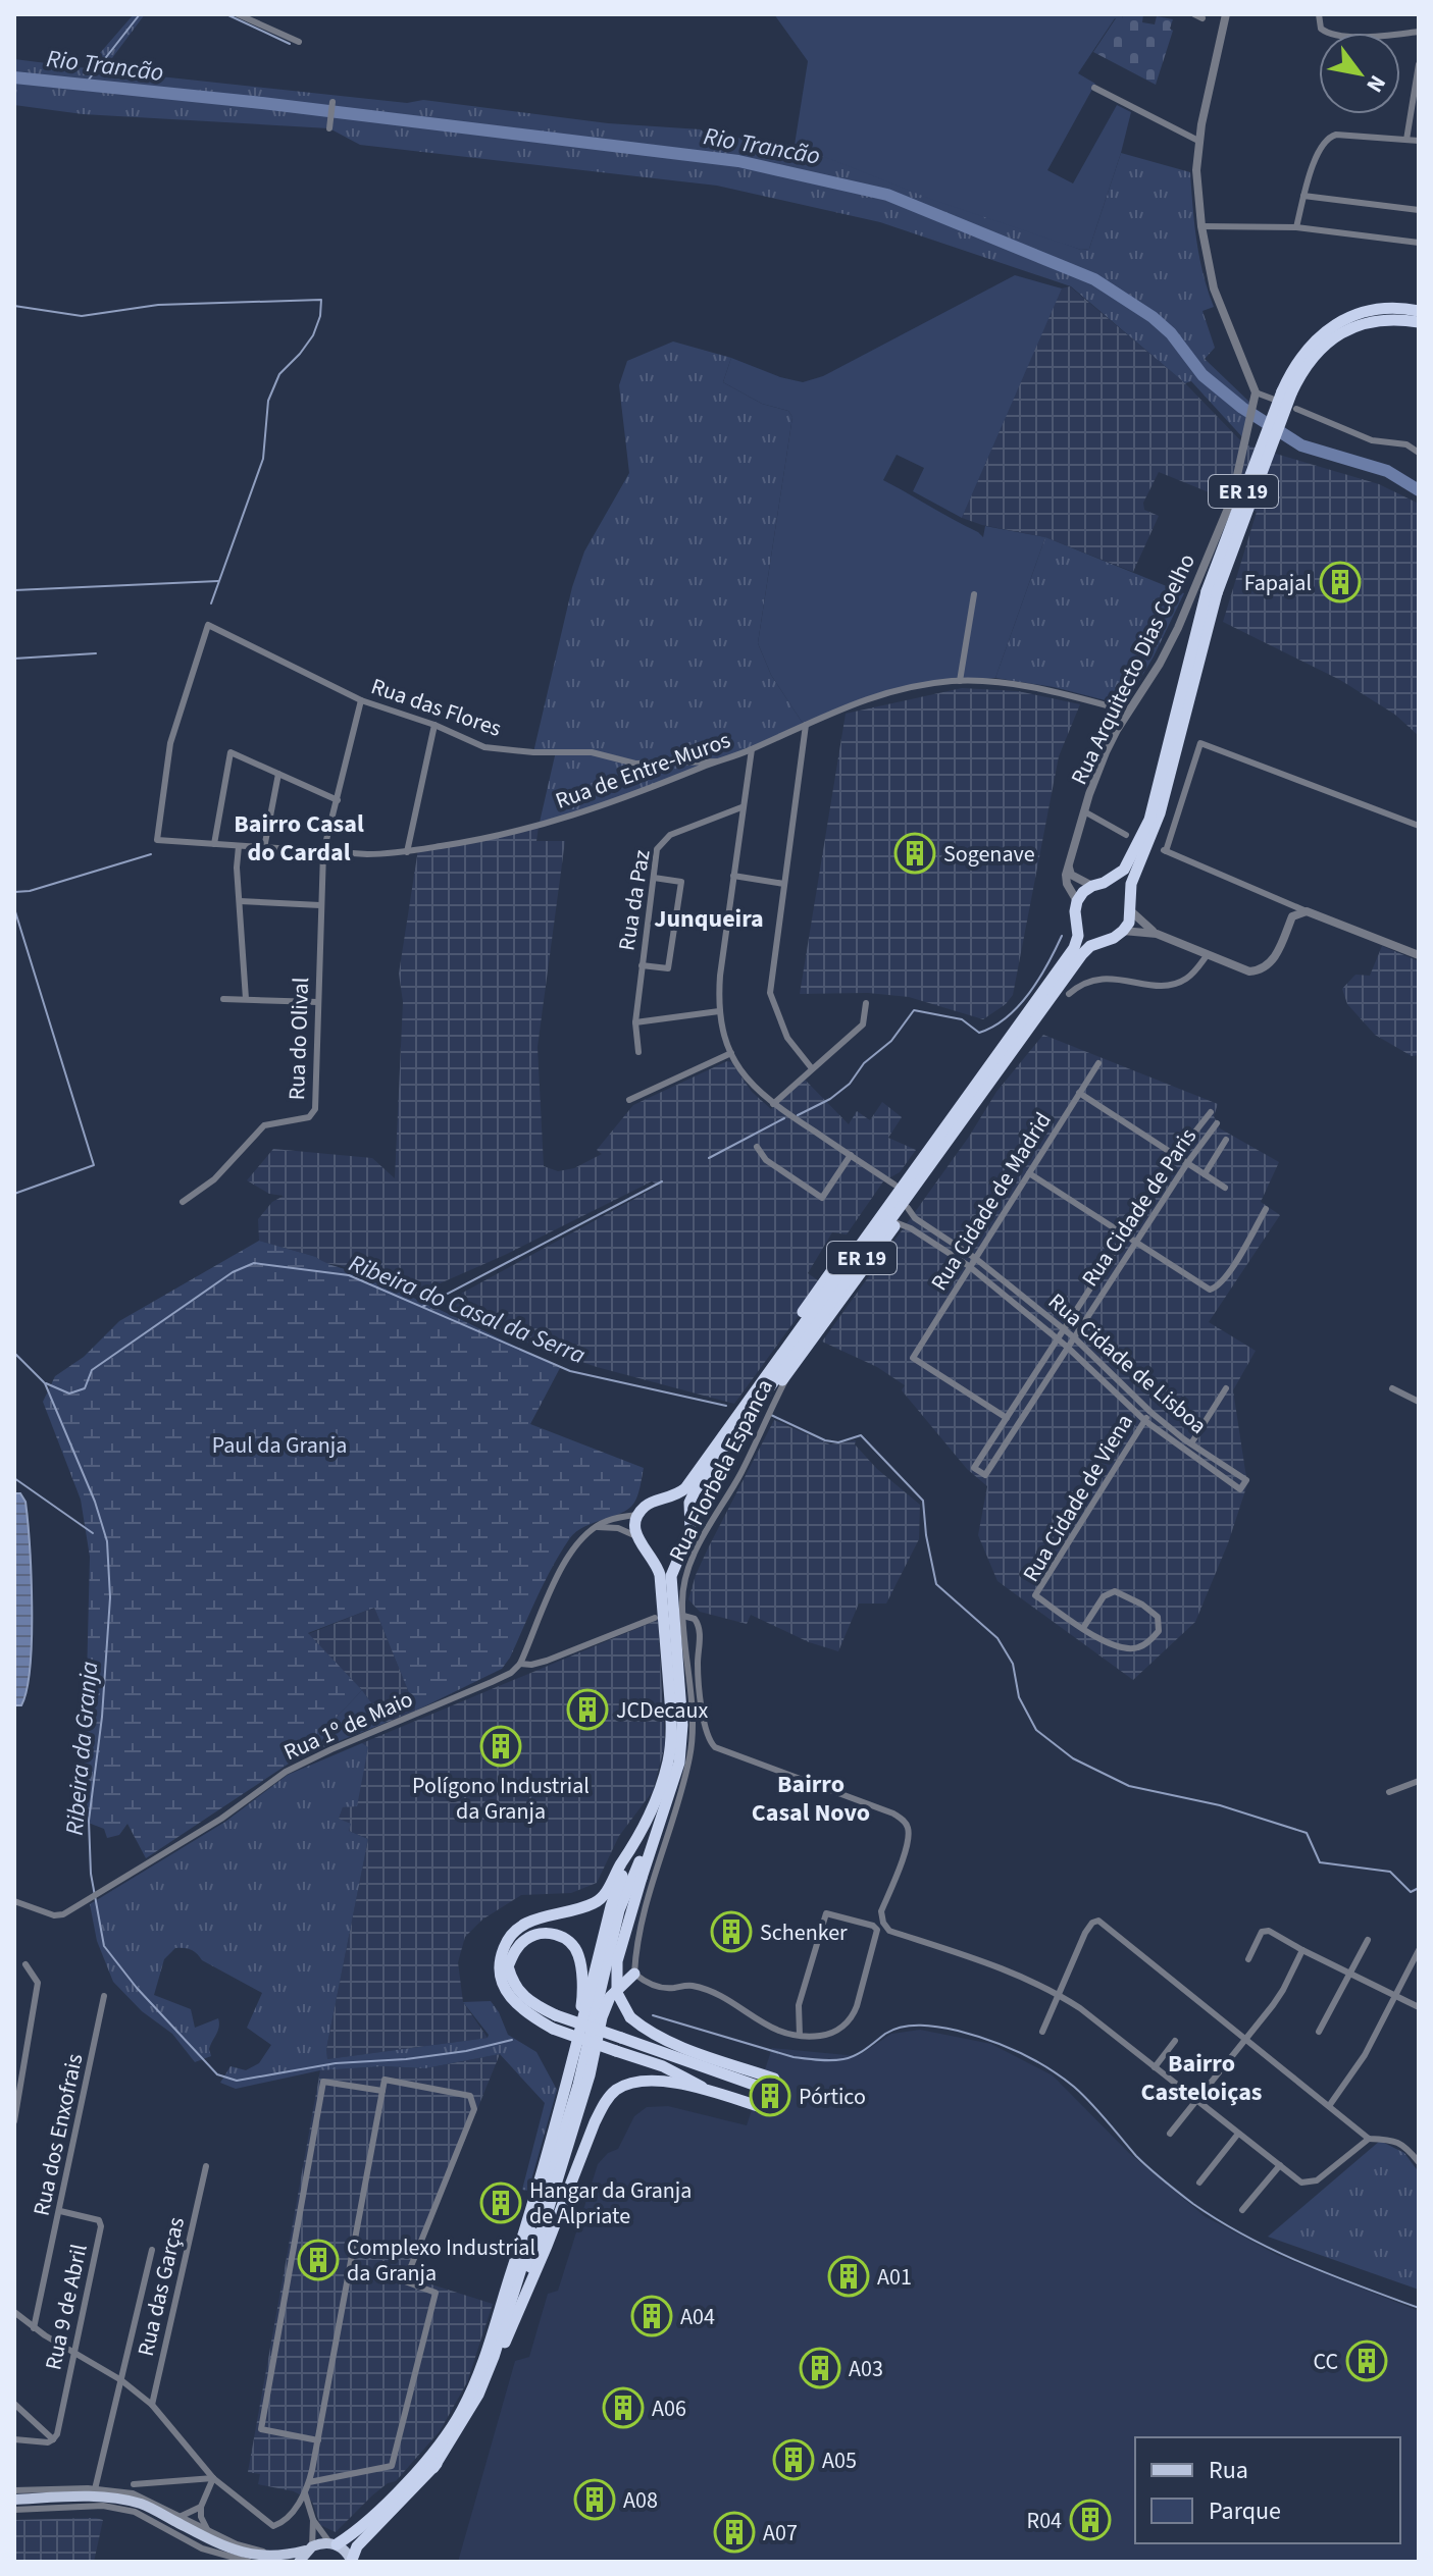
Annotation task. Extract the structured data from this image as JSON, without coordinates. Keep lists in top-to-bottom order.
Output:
{
  "streets": {
    "highway": ["ER 19"],
    "street": [
      "Rua Arquitecto Dias Coelho",
      "Rua das Flores",
      "Rua de Entre-Muros",
      "Rua da Paz",
      "Rua do Olival",
      "Rua Cidade de Madrid",
      "Rua Cidade de Paris",
      "Rua Cidade de Lisboa",
      "Rua Florbela Espanca",
      "Rua Cidade de Viena",
      "Rua 1º de Maio",
      "Rua dos Enxofrais",
      "Rua das Garças",
      "Rua 9 de Abril"
    ]
  },
  "crossings": [
    ["Rua Arquitecto Dias Coelho", "Rua de Entre-Muros"],
    ["Rua das Flores", "Rua de Entre-Muros"],
    ["Rua das Flores", "Rua do Olival"],
    ["Rua de Entre-Muros", "Rua do Olival"],
    ["Rua Cidade de Madrid", "Rua Cidade de Paris"],
    ["Rua Cidade de Madrid", "Rua Cidade de Lisboa"],
    ["Rua Cidade de Paris", "Rua Cidade de Lisboa"],
    ["Rua Cidade de Lisboa", "Rua Cidade de Viena"],
    ["Rua dos Enxofrais", "Rua 9 de Abril"]
  ],
  "districts": [
    "Bairro Casal do Cardal",
    "Junqueira",
    "Bairro Casal Novo",
    "Bairro Casteloiças"
  ],
  "water": ["Rio Trancão", "Ribeira do Casal da Serra", "Ribeira da Granja"],
  "parks": ["Paul da Granja"],
  "places": {
    "building": [
      "Fapajal",
      "Sogenave",
      "JCDecaux",
      "Polígono Industrial da Granja",
      "Schenker",
      "Pórtico",
      "Hangar da Granja de Alpriate",
      "Complexo Industrial da Granja",
      "A01",
      "A04",
      "CC",
      "A03",
      "A06",
      "A05",
      "A08",
      "R04",
      "A07"
    ]
  },
  "legend": ["Rua", "Parque"],
  "north": "bottom right"
}
